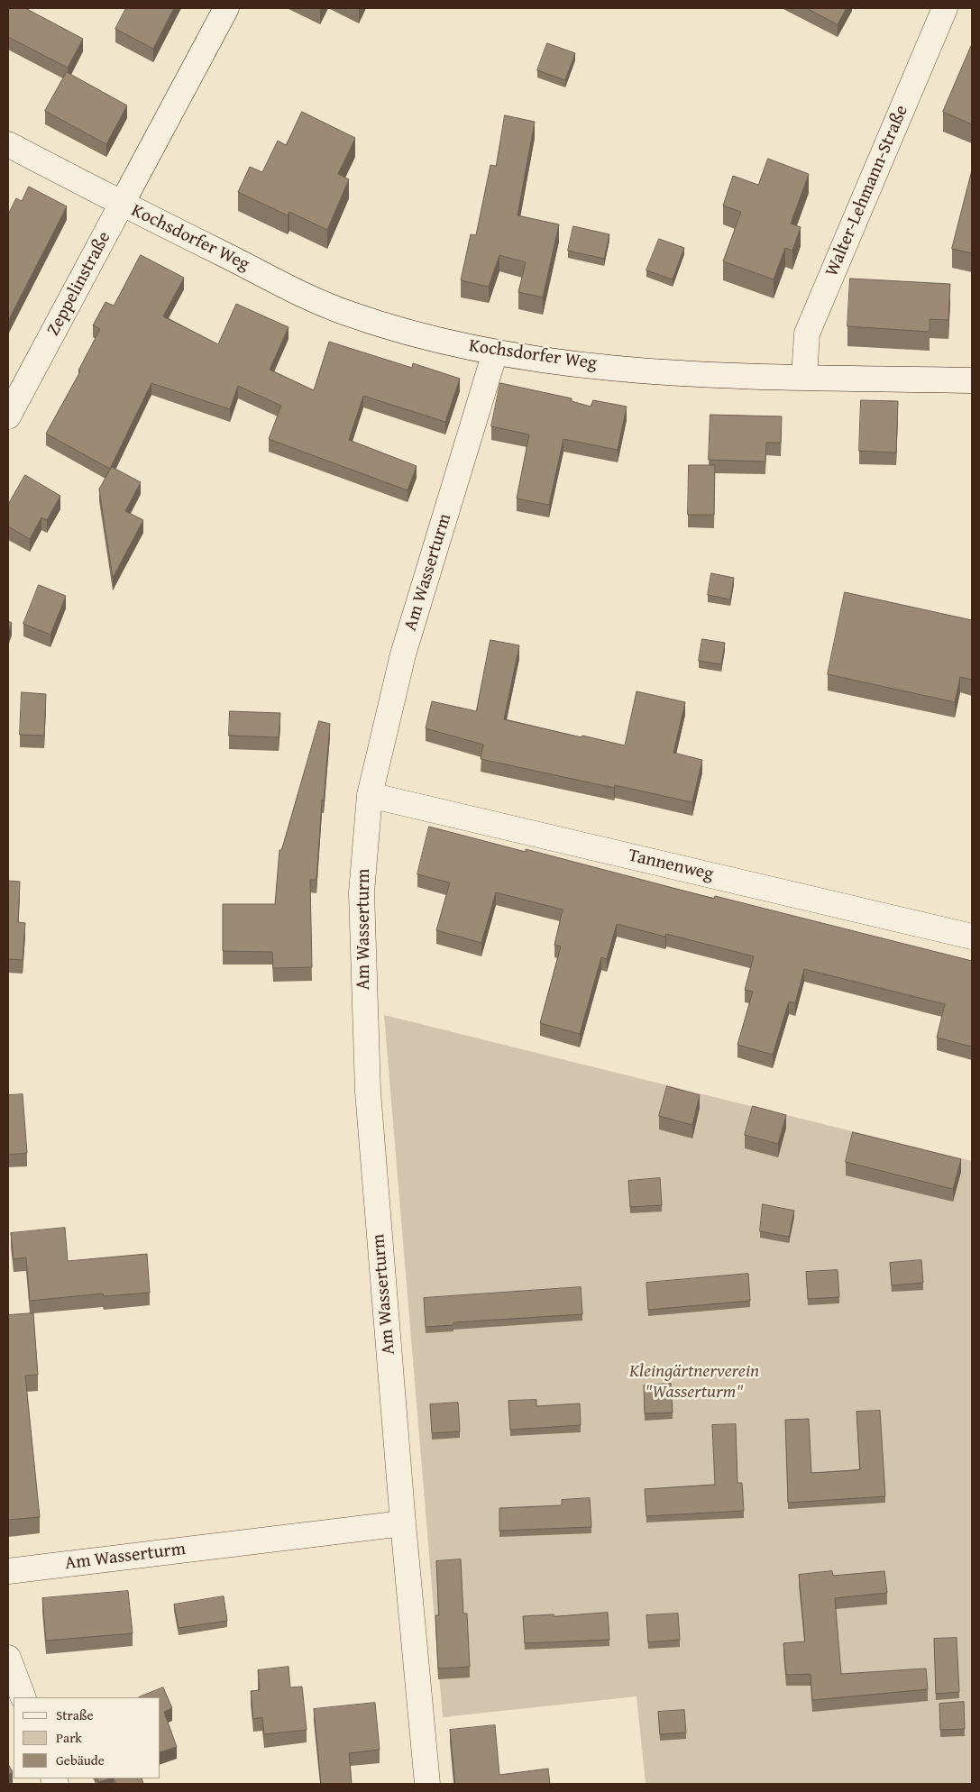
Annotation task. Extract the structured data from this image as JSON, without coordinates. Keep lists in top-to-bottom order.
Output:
{
  "streets": {
    "street": [
      "Walter-Lehmann-Straße",
      "Kochsdorfer Weg",
      "Zeppelinstraße",
      "Am Wasserturm",
      "Tannenweg"
    ]
  },
  "crossings": [
    ["Walter-Lehmann-Straße", "Kochsdorfer Weg"],
    ["Kochsdorfer Weg", "Zeppelinstraße"],
    ["Kochsdorfer Weg", "Am Wasserturm"],
    ["Am Wasserturm", "Tannenweg"]
  ],
  "parks": ["Kleingärtnerverein \"Wasserturm\""],
  "legend": ["Straße", "Park", "Gebäude"]
}
